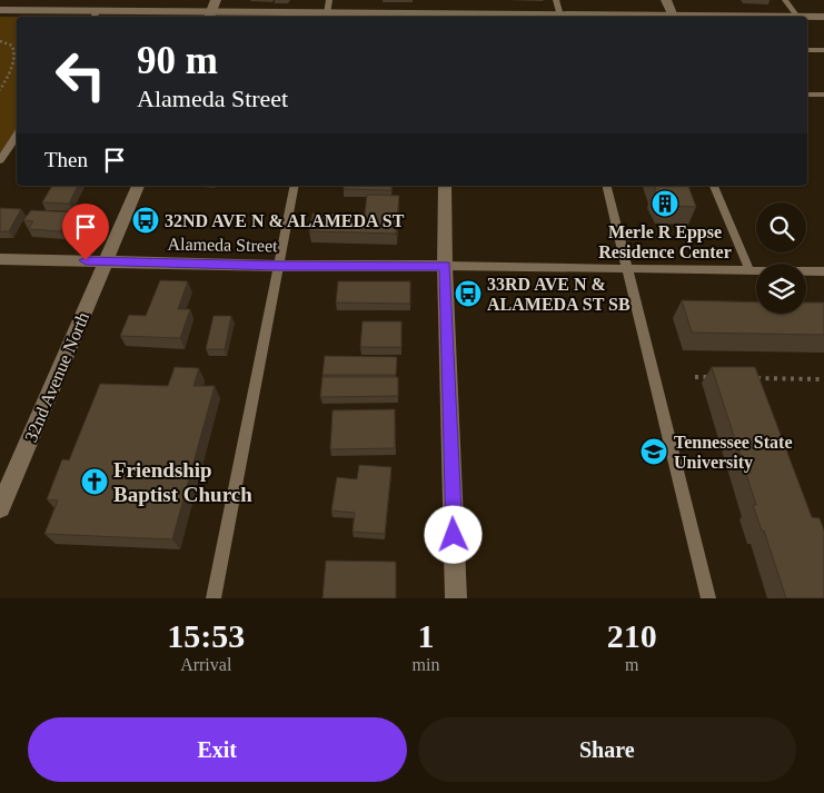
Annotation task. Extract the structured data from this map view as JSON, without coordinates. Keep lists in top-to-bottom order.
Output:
{
  "streets": {
    "street": ["Alameda Street", "32nd Avenue North"]
  },
  "crossings": [
    ["Alameda Street", "32nd Avenue North"]
  ],
  "places": {
    "building": ["Merle R Eppse Residence Center"],
    "bus stop": ["32ND AVE N & ALAMEDA ST", "33RD AVE N & ALAMEDA ST SB"],
    "school or university": ["Tennessee State University"],
    "church": ["Friendship Baptist Church"]
  },
  "page": {
    "turn": ["90 m", "Alameda Street"],
    "then": "Then",
    "eta": [
      "15:53",
      "Arrival",
      "1",
      "min",
      "210",
      "m"
    ],
    "buttons": ["Exit", "Share"]
  }
}
